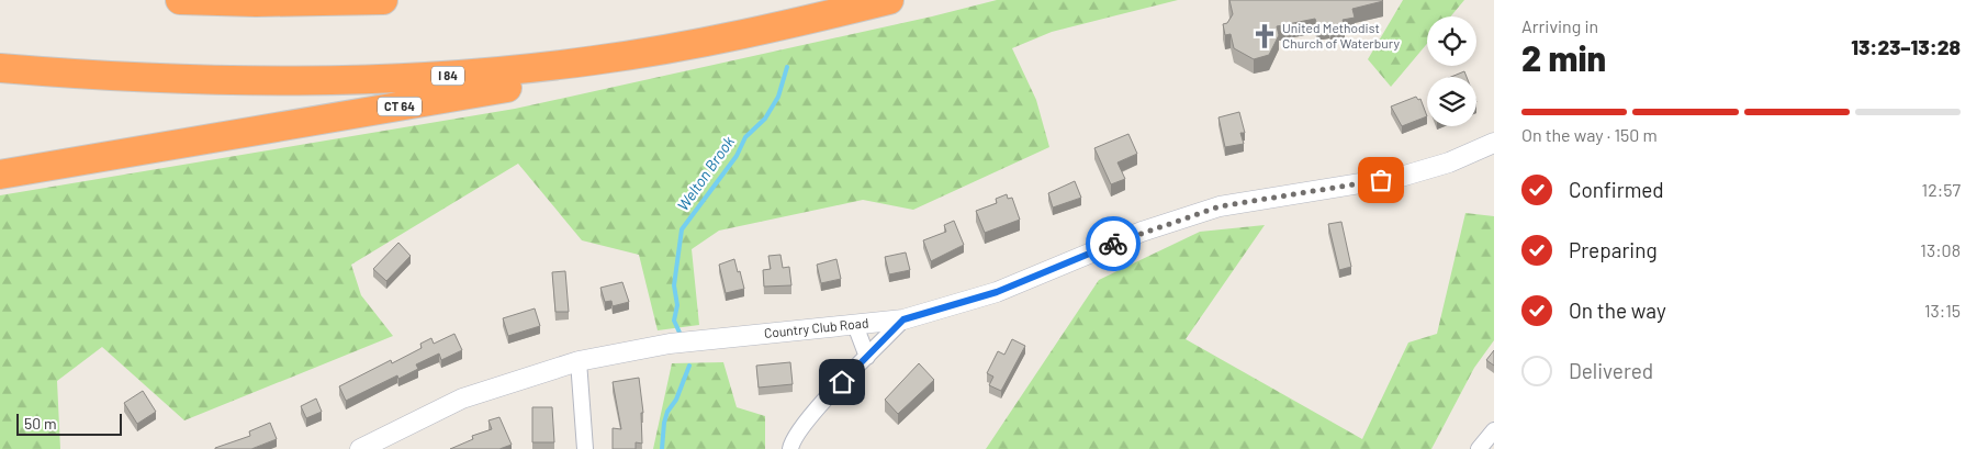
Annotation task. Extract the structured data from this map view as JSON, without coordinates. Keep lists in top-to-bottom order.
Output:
{
  "streets": {
    "highway": ["I 84", "CT 64"],
    "street": ["Country Club Road"]
  },
  "crossings": [
    ["I 84", "CT 64"]
  ],
  "water": ["Welton Brook"],
  "places": {
    "church": ["United Methodist Church of Waterbury"]
  },
  "scale_bar": "50 m",
  "page": {
    "heading": ["2 min", "Arriving in", "13:23–13:28"],
    "bar": "On the way · 150 m",
    "list": [
      ["Confirmed", "12:57"],
      ["Preparing", "13:08"],
      ["On the way", "13:15"],
      "Delivered"
    ],
    "scale": "50 m"
  }
}
